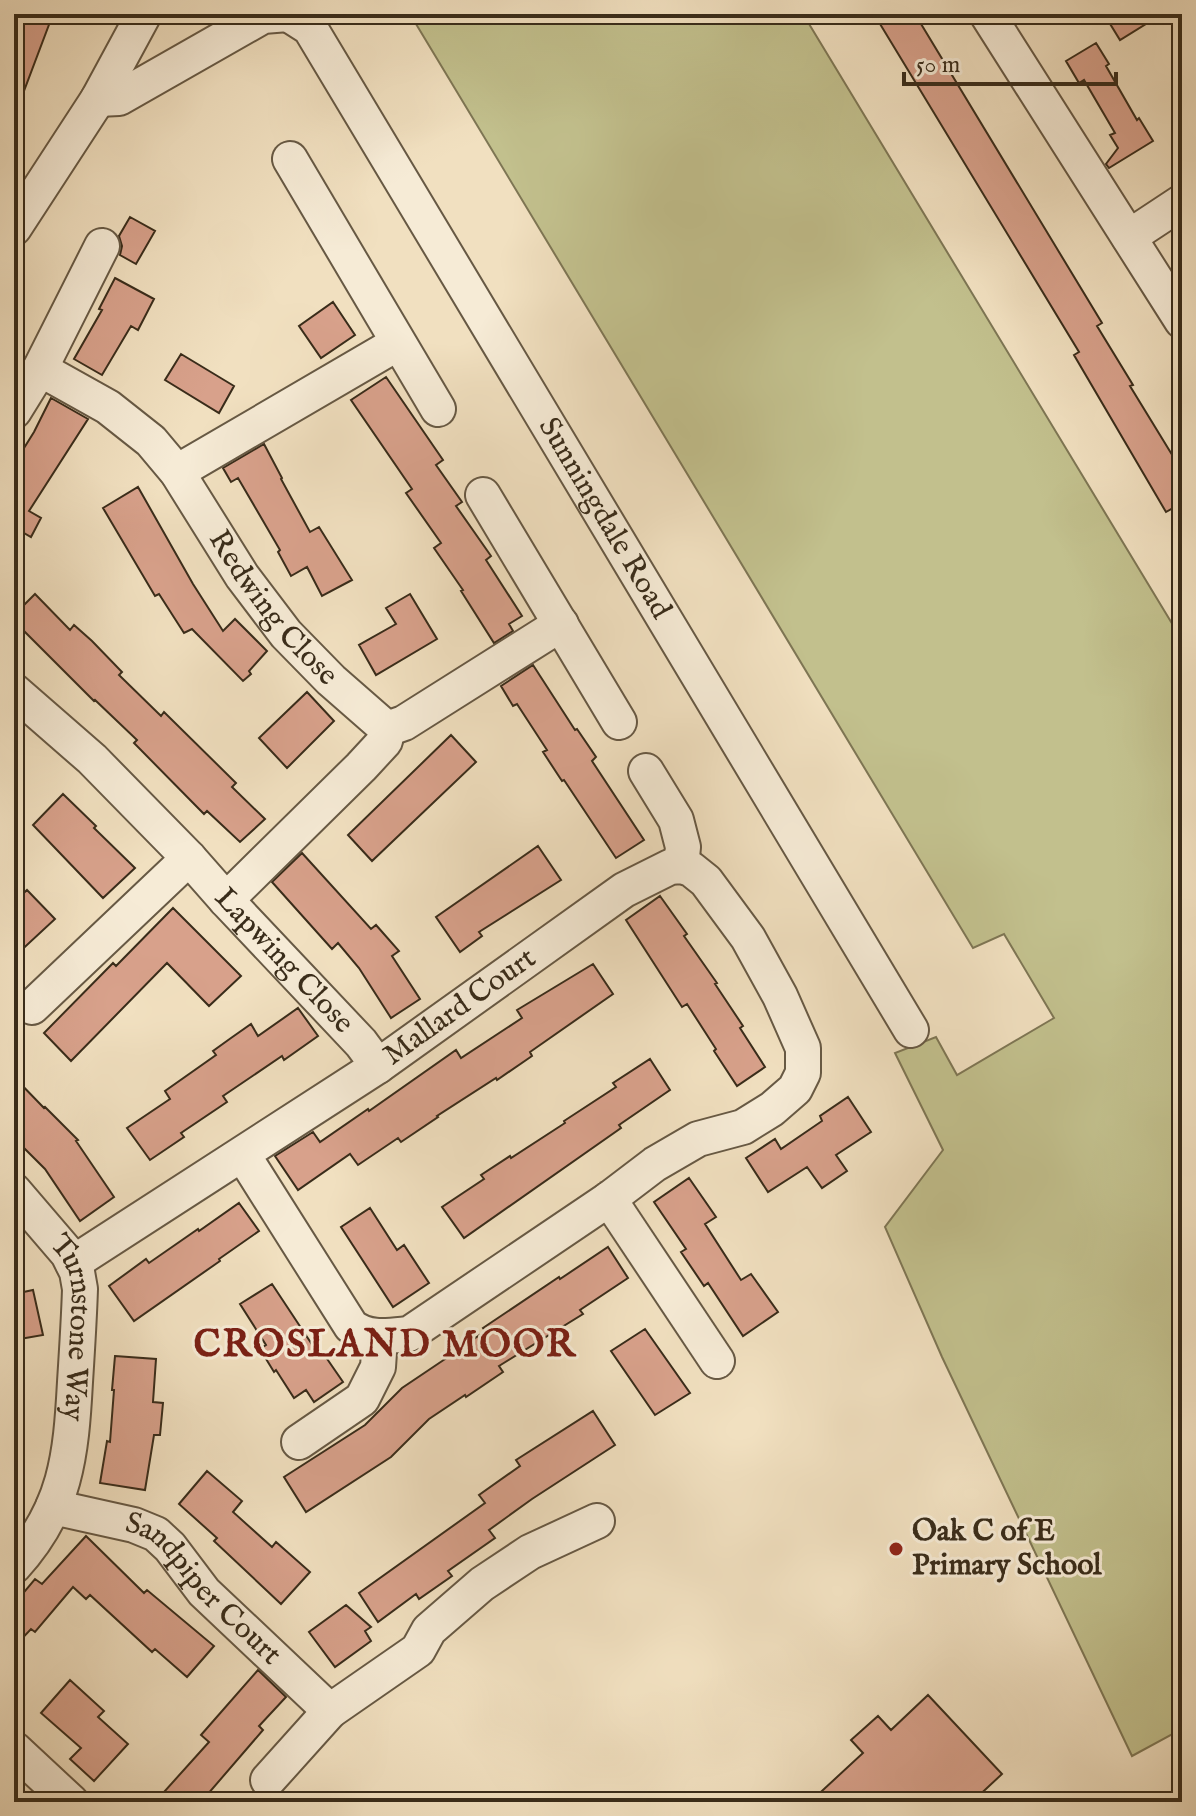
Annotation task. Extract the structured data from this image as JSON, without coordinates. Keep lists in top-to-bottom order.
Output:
{
  "streets": {
    "street": [
      "Sunningdale Road",
      "Redwing Close",
      "Lapwing Close",
      "Mallard Court",
      "Turnstone Way",
      "Sandpiper Court"
    ]
  },
  "crossings": [
    ["Lapwing Close", "Mallard Court"],
    ["Mallard Court", "Turnstone Way"],
    ["Turnstone Way", "Sandpiper Court"]
  ],
  "districts": ["CROSLAND MOOR"],
  "places": ["Oak C of E Primary School"],
  "scale_bar": "50 m"
}
